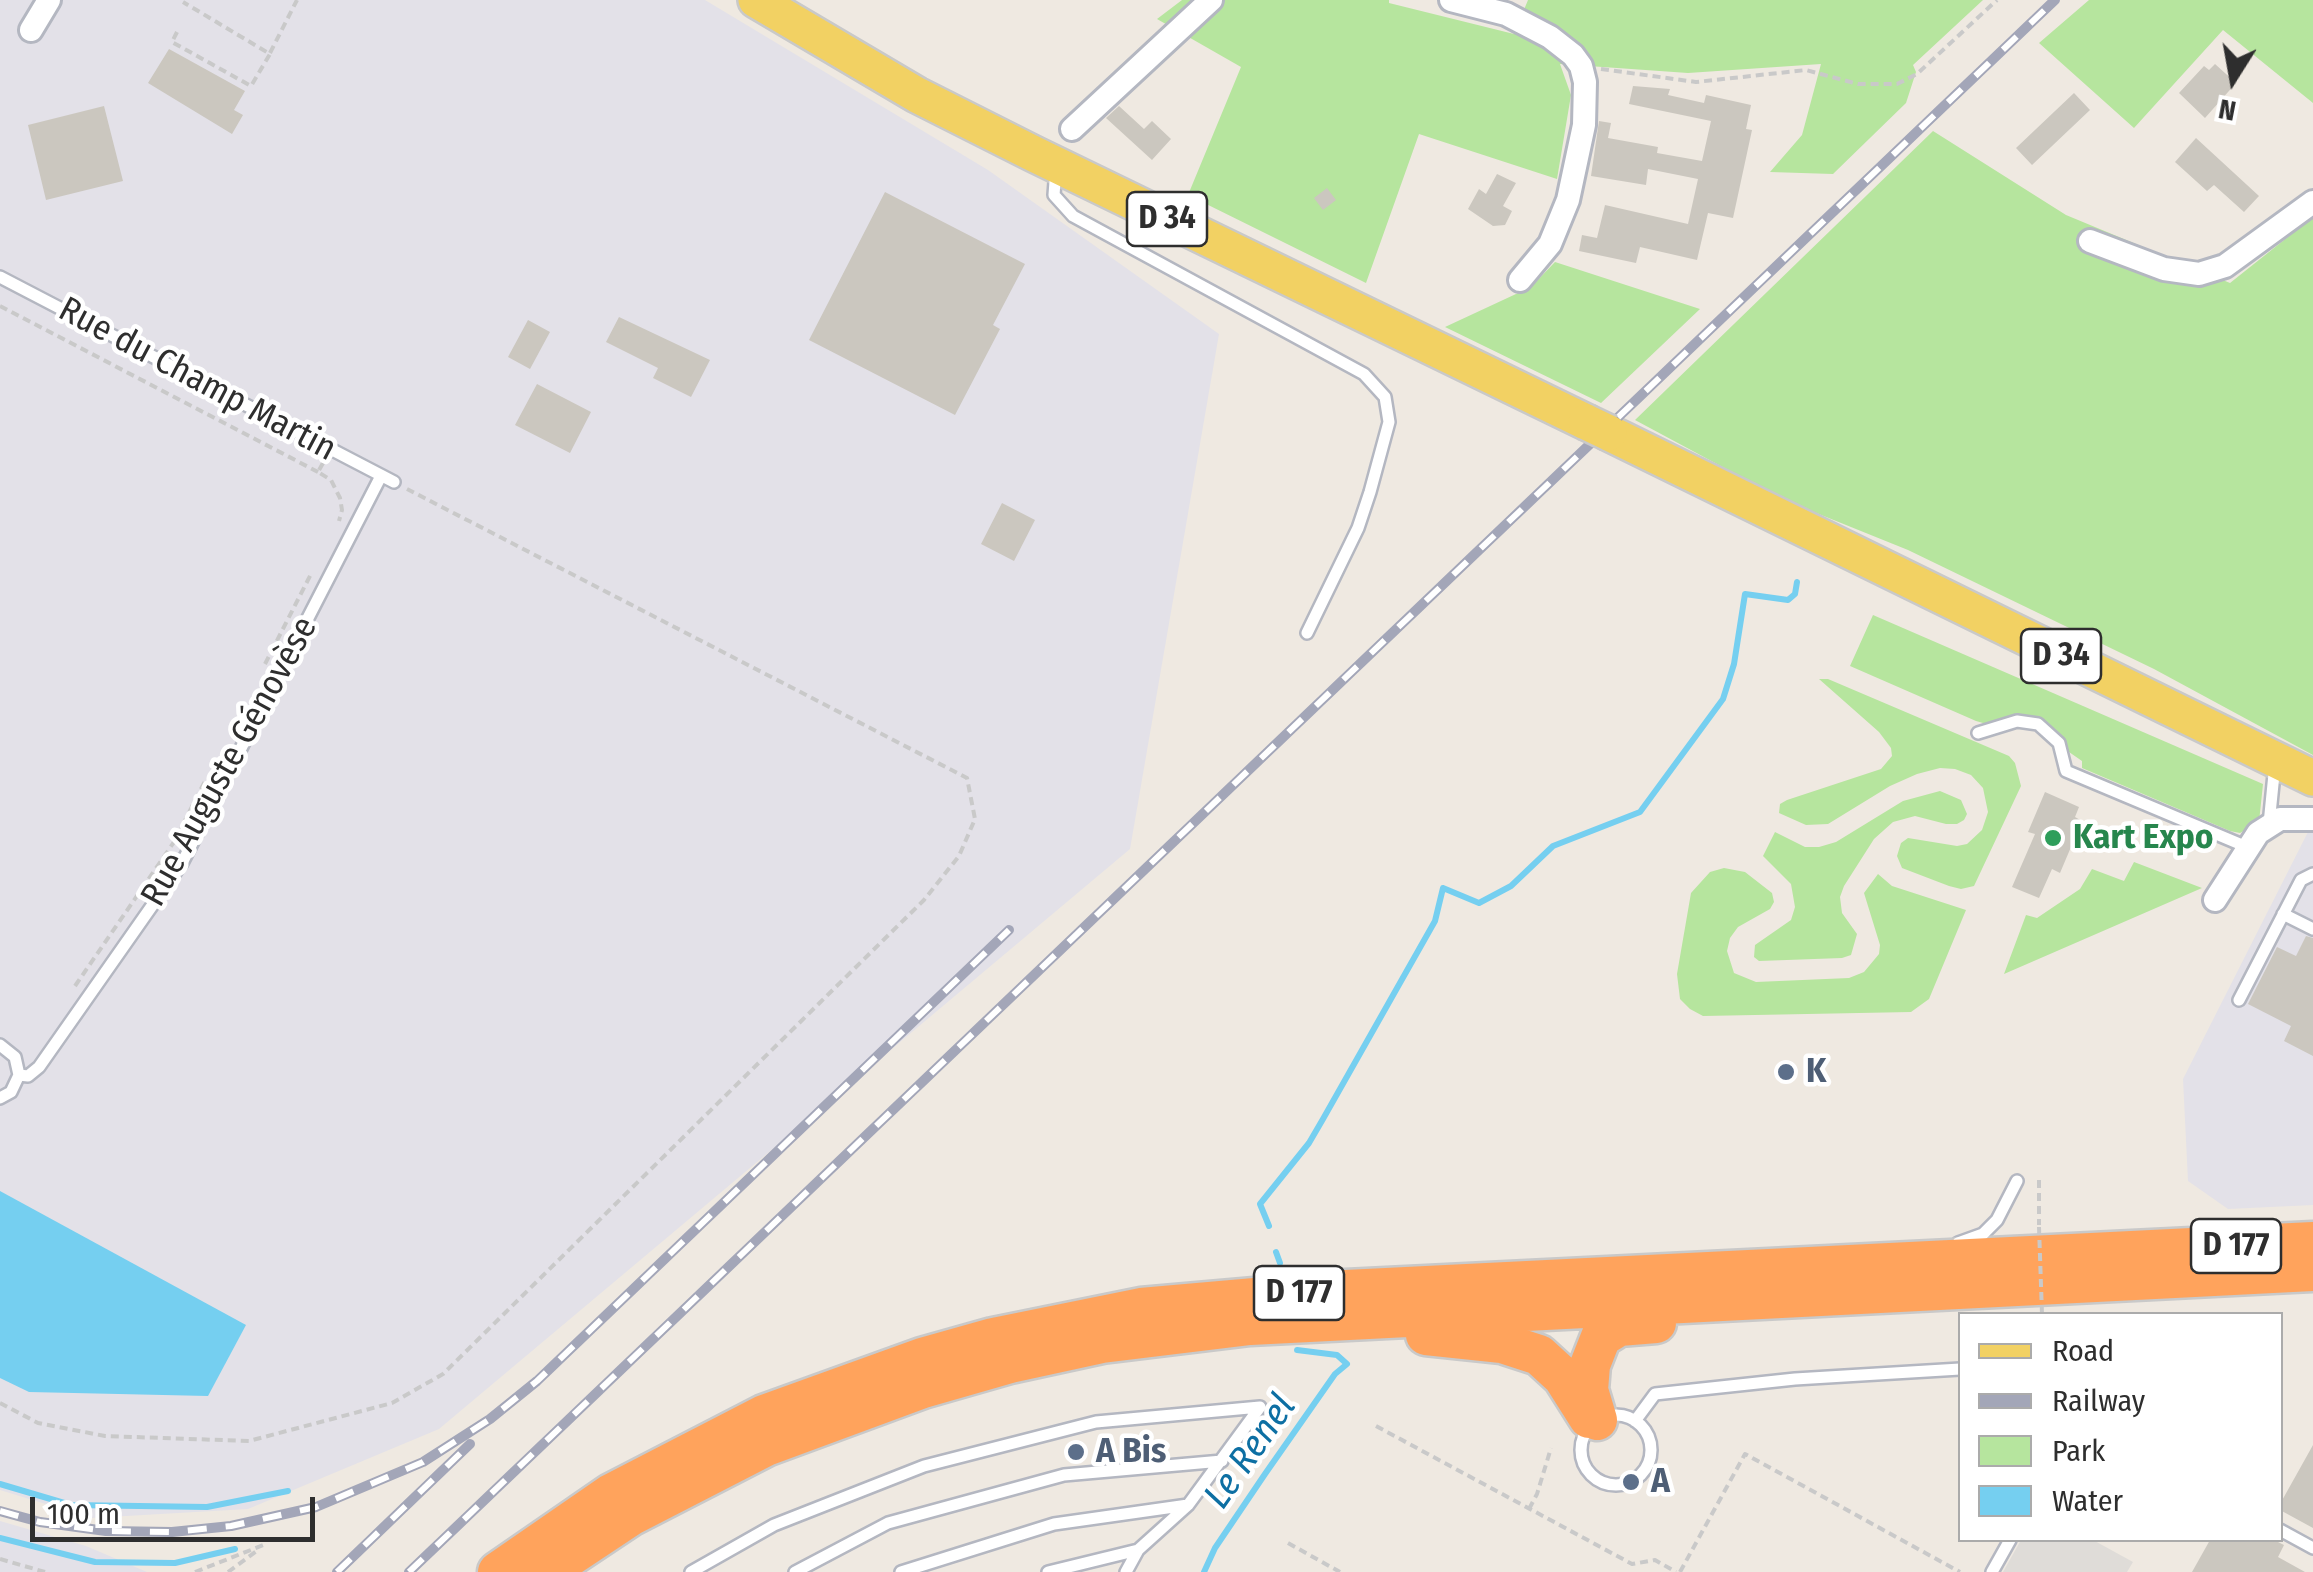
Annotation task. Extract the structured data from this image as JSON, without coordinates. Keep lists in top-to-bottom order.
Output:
{
  "streets": {
    "highway": ["D 177"],
    "main road": ["D 34"],
    "lane": ["Rue du Champ Martin", "Rue Auguste Génovèse"]
  },
  "crossings": [
    ["Rue du Champ Martin", "Rue Auguste Génovèse"]
  ],
  "water": ["Le Renel"],
  "places": [
    "Kart Expo",
    "K",
    "A Bis",
    "A"
  ],
  "legend": [
    "Road",
    "Railway",
    "Park",
    "Water"
  ],
  "scale_bar": "100 m",
  "north": "bottom"
}
